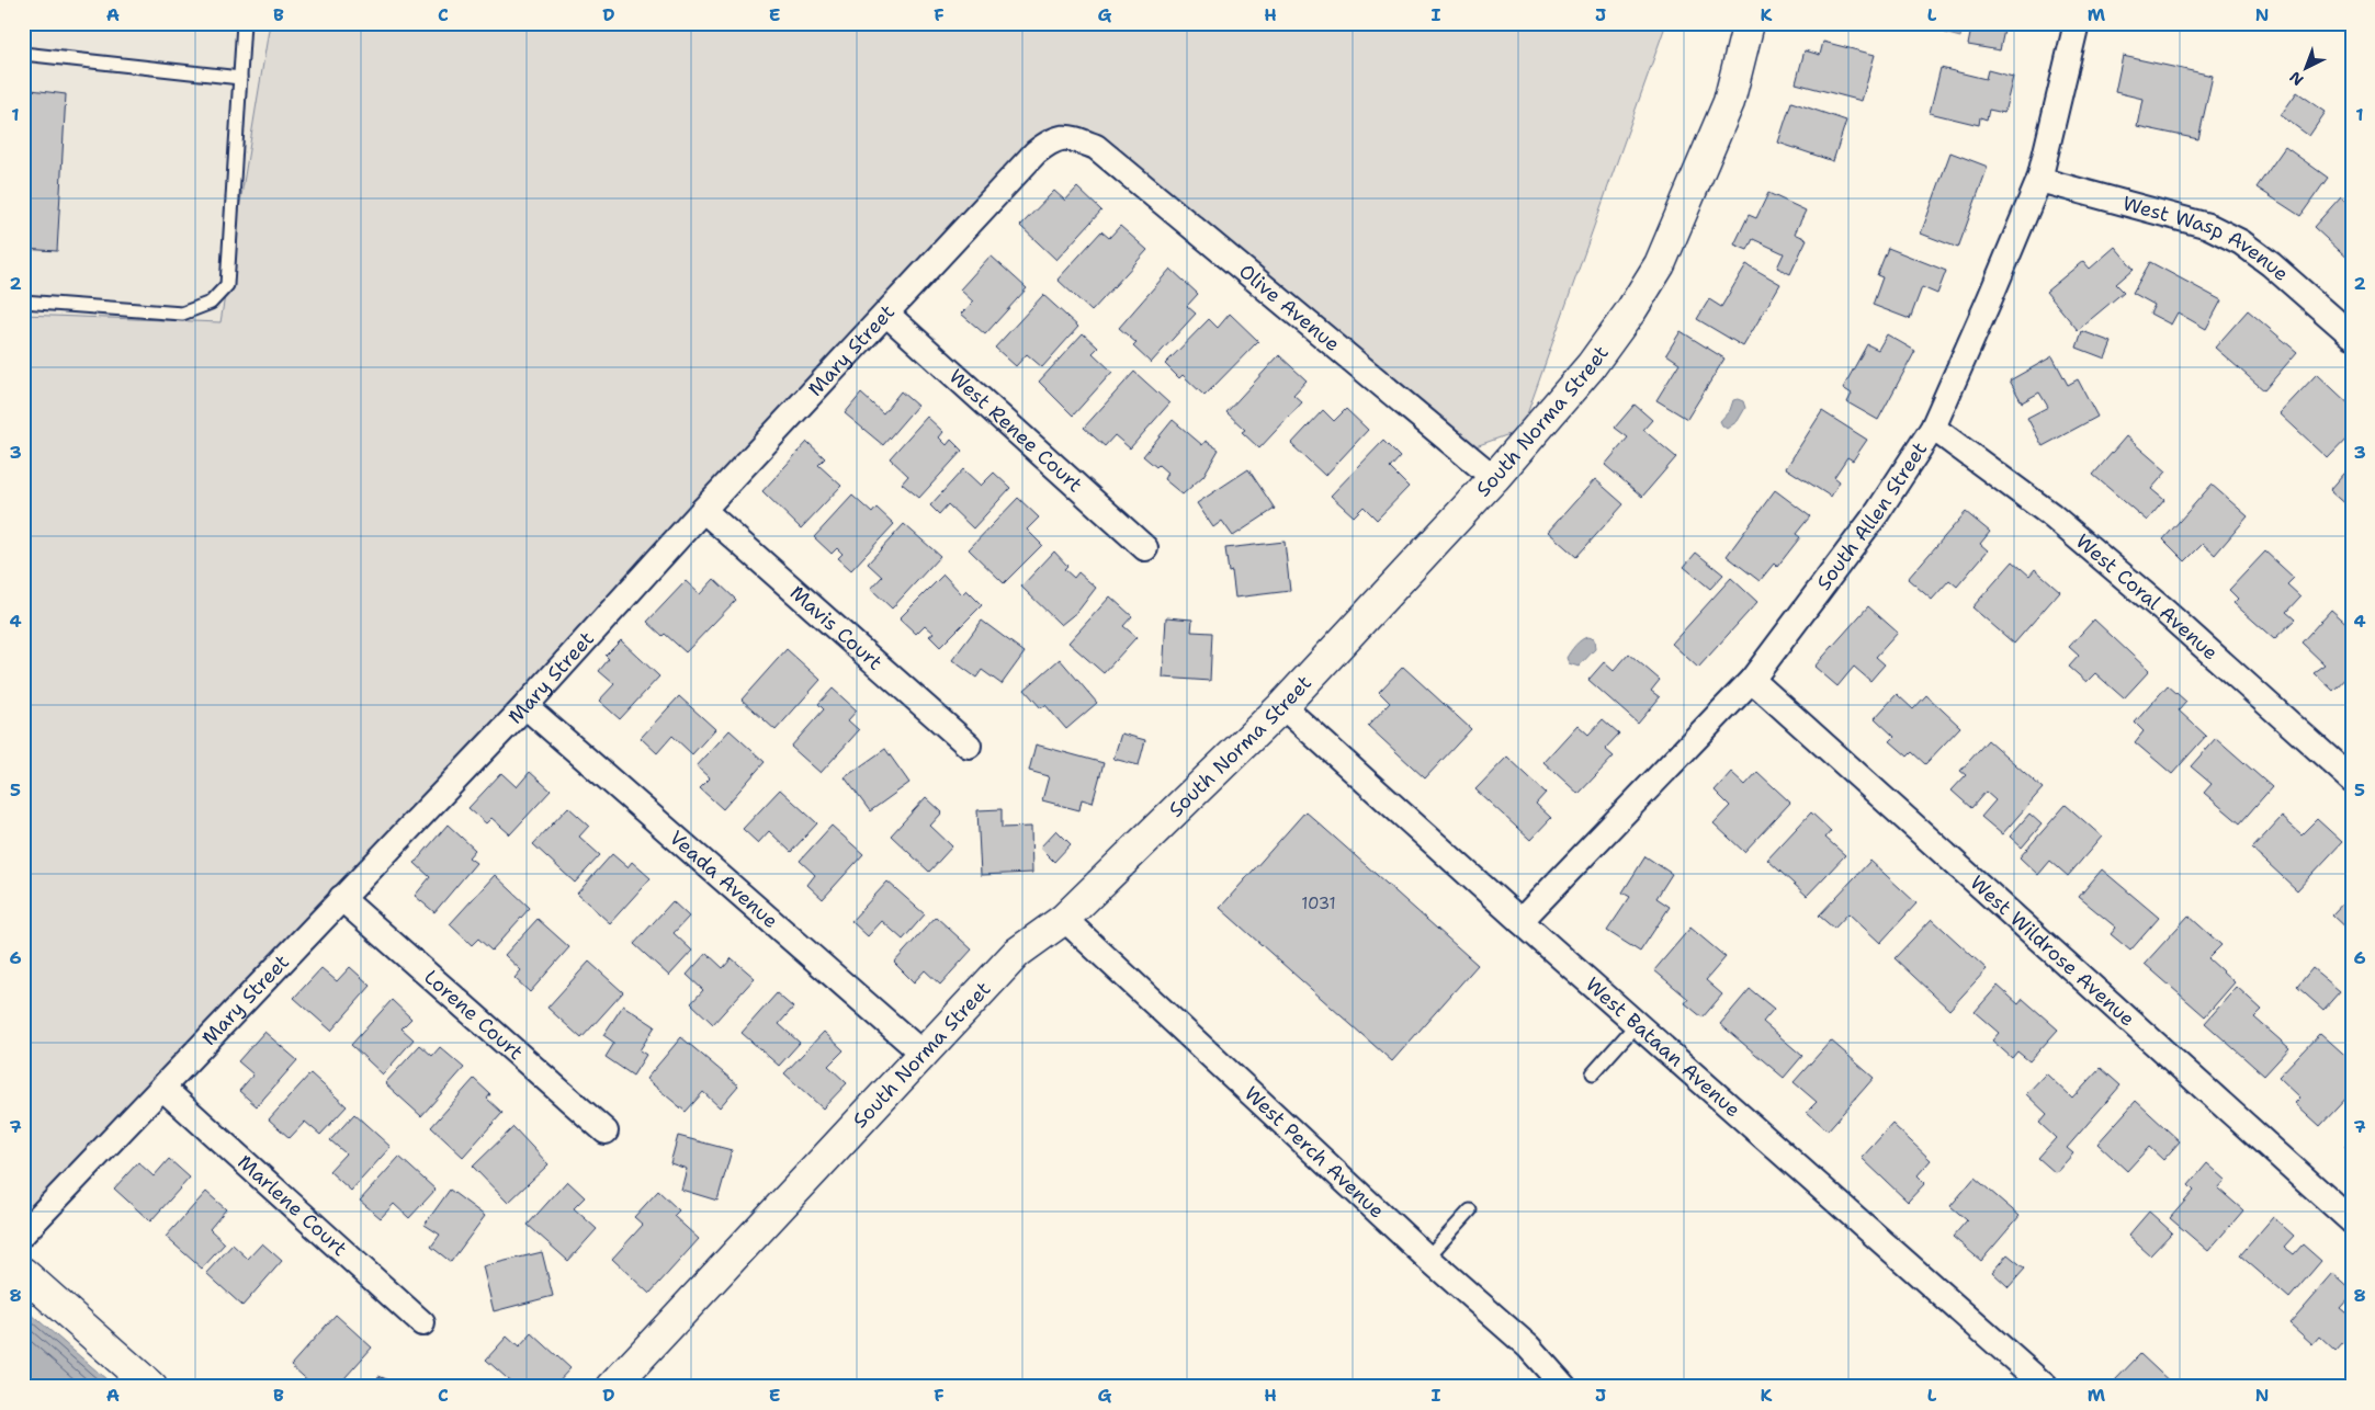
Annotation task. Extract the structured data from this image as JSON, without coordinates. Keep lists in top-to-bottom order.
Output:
{
  "streets": {
    "street": [
      "West Wasp Avenue",
      "Olive Avenue",
      "Mary Street",
      "South Norma Street",
      "West Renee Court",
      "South Allen Street",
      "West Coral Avenue",
      "Mavis Court",
      "Veada Avenue",
      "West Wildrose Avenue",
      "Lorene Court",
      "West Bataan Avenue",
      "West Perch Avenue",
      "Marlene Court"
    ]
  },
  "crossings": [
    ["West Wasp Avenue", "South Allen Street"],
    ["Olive Avenue", "Mary Street"],
    ["Olive Avenue", "South Norma Street"],
    ["Mary Street", "West Renee Court"],
    ["Mary Street", "Mavis Court"],
    ["Mary Street", "Veada Avenue"],
    ["Mary Street", "Lorene Court"],
    ["Mary Street", "Marlene Court"],
    ["South Norma Street", "Veada Avenue"],
    ["South Norma Street", "West Bataan Avenue"],
    ["South Norma Street", "West Perch Avenue"],
    ["South Allen Street", "West Coral Avenue"],
    ["South Allen Street", "West Wildrose Avenue"],
    ["South Allen Street", "West Bataan Avenue"]
  ],
  "house_numbers": ["1031"],
  "north": "bottom left",
  "grid": {
    "columns": [
      "A",
      "B",
      "C",
      "D",
      "E",
      "F",
      "G",
      "H",
      "I",
      "J",
      "K",
      "L",
      "M",
      "N"
    ],
    "rows": [
      "1",
      "2",
      "3",
      "4",
      "5",
      "6",
      "7",
      "8"
    ]
  }
}
